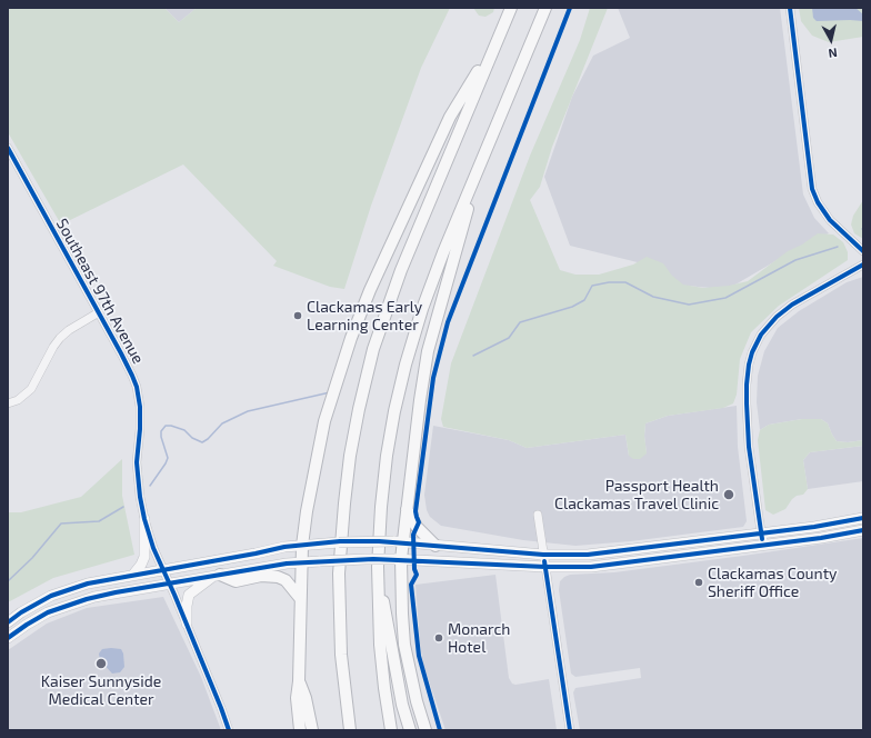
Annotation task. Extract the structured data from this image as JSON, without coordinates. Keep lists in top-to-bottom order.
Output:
{
  "streets": {
    "street": ["Southeast 97th Avenue"]
  },
  "places": [
    "Clackamas Early Learning Center",
    "Passport Health Clackamas Travel Clinic",
    "Clackamas County Sheriff Office",
    "Monarch Hotel",
    "Kaiser Sunnyside Medical Center"
  ],
  "north": "bottom"
}
